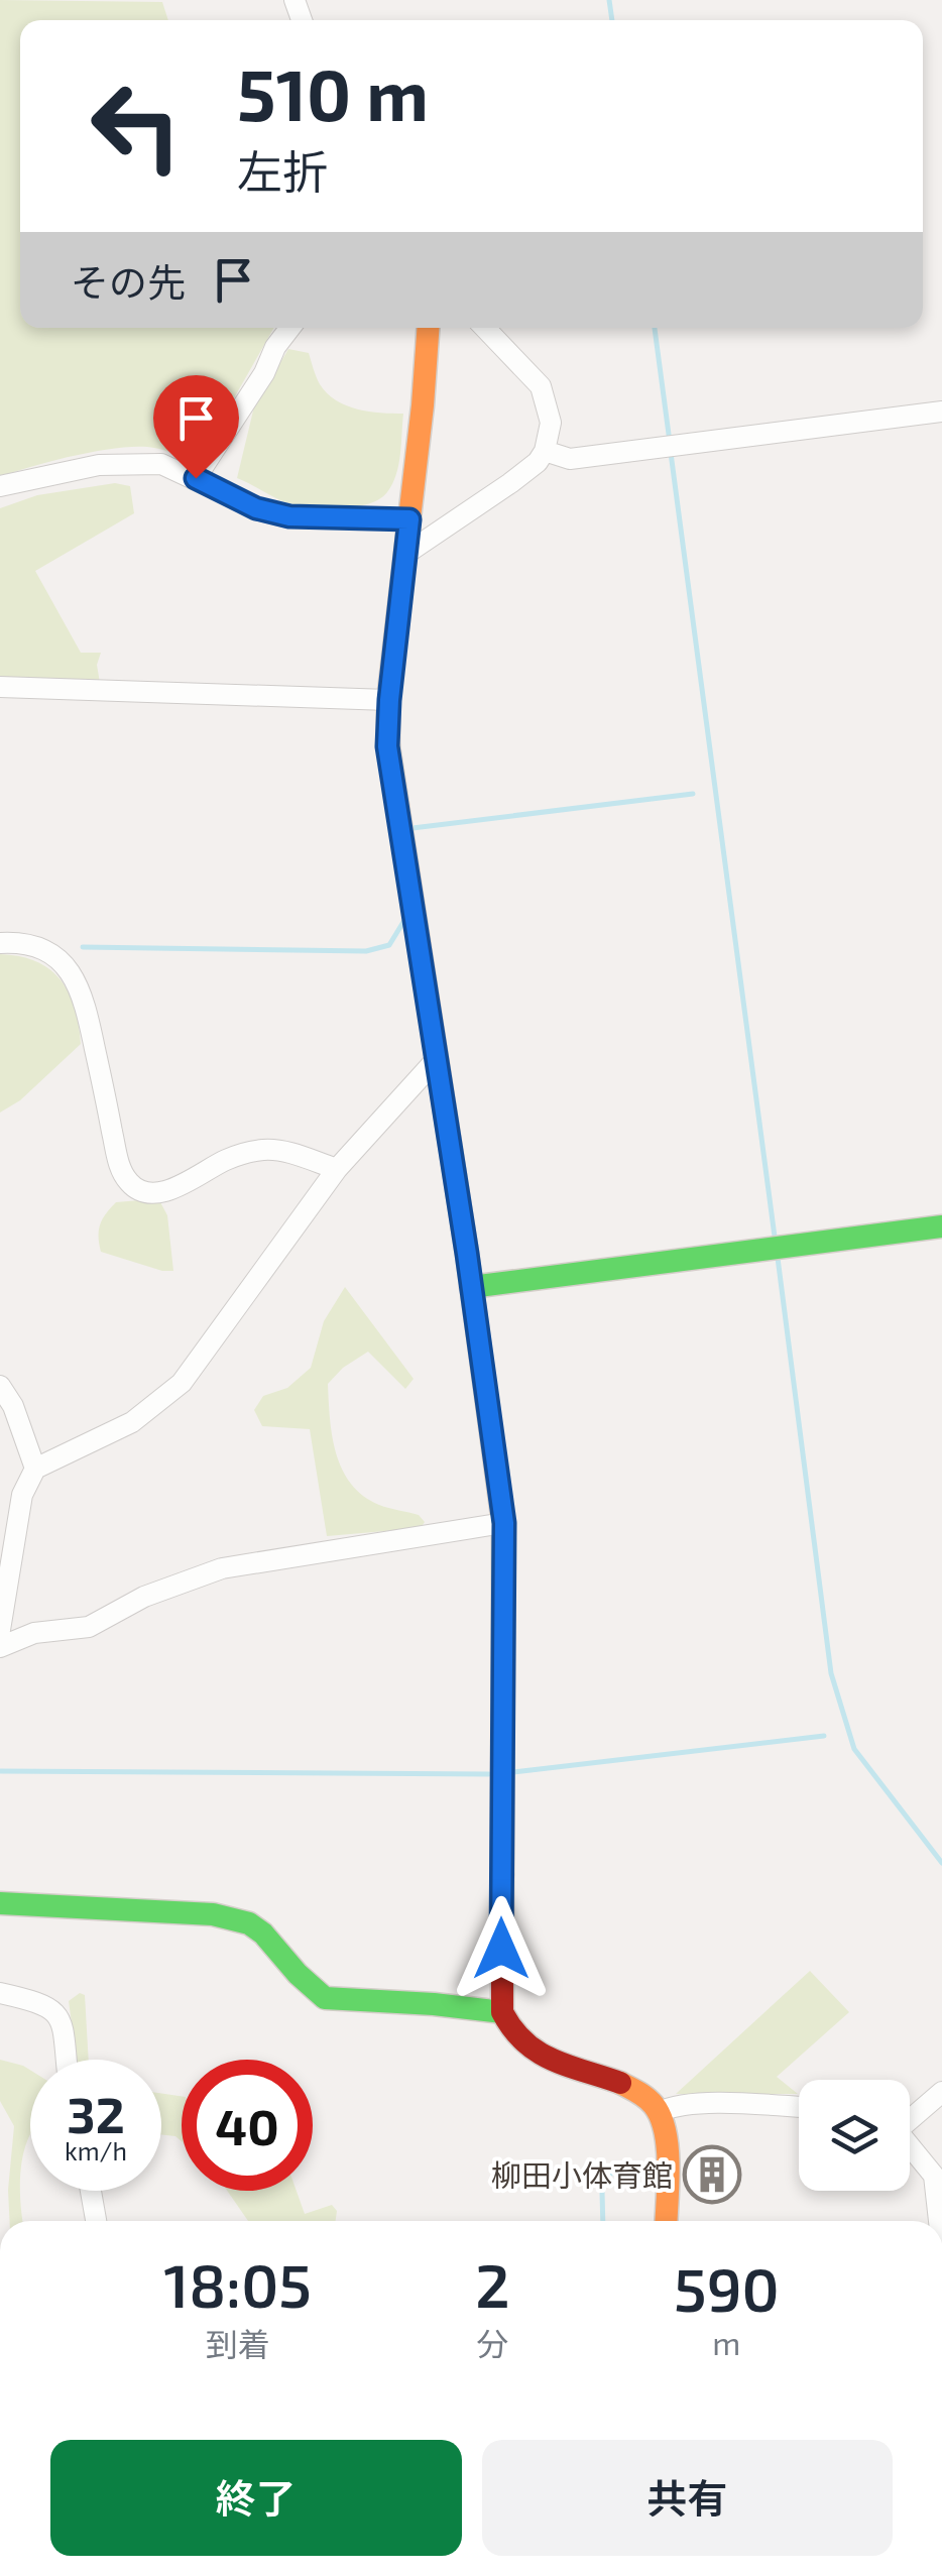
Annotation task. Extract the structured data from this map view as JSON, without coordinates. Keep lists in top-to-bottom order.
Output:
{
  "places": {
    "building": ["柳田小体育館"]
  },
  "page": {
    "turn": ["510 m", "左折"],
    "then": "その先",
    "speed": "32 km/h",
    "limit": "40",
    "eta": [
      "18:05",
      "到着",
      "2",
      "分",
      "590",
      "m"
    ],
    "buttons": ["終了", "共有"]
  }
}
